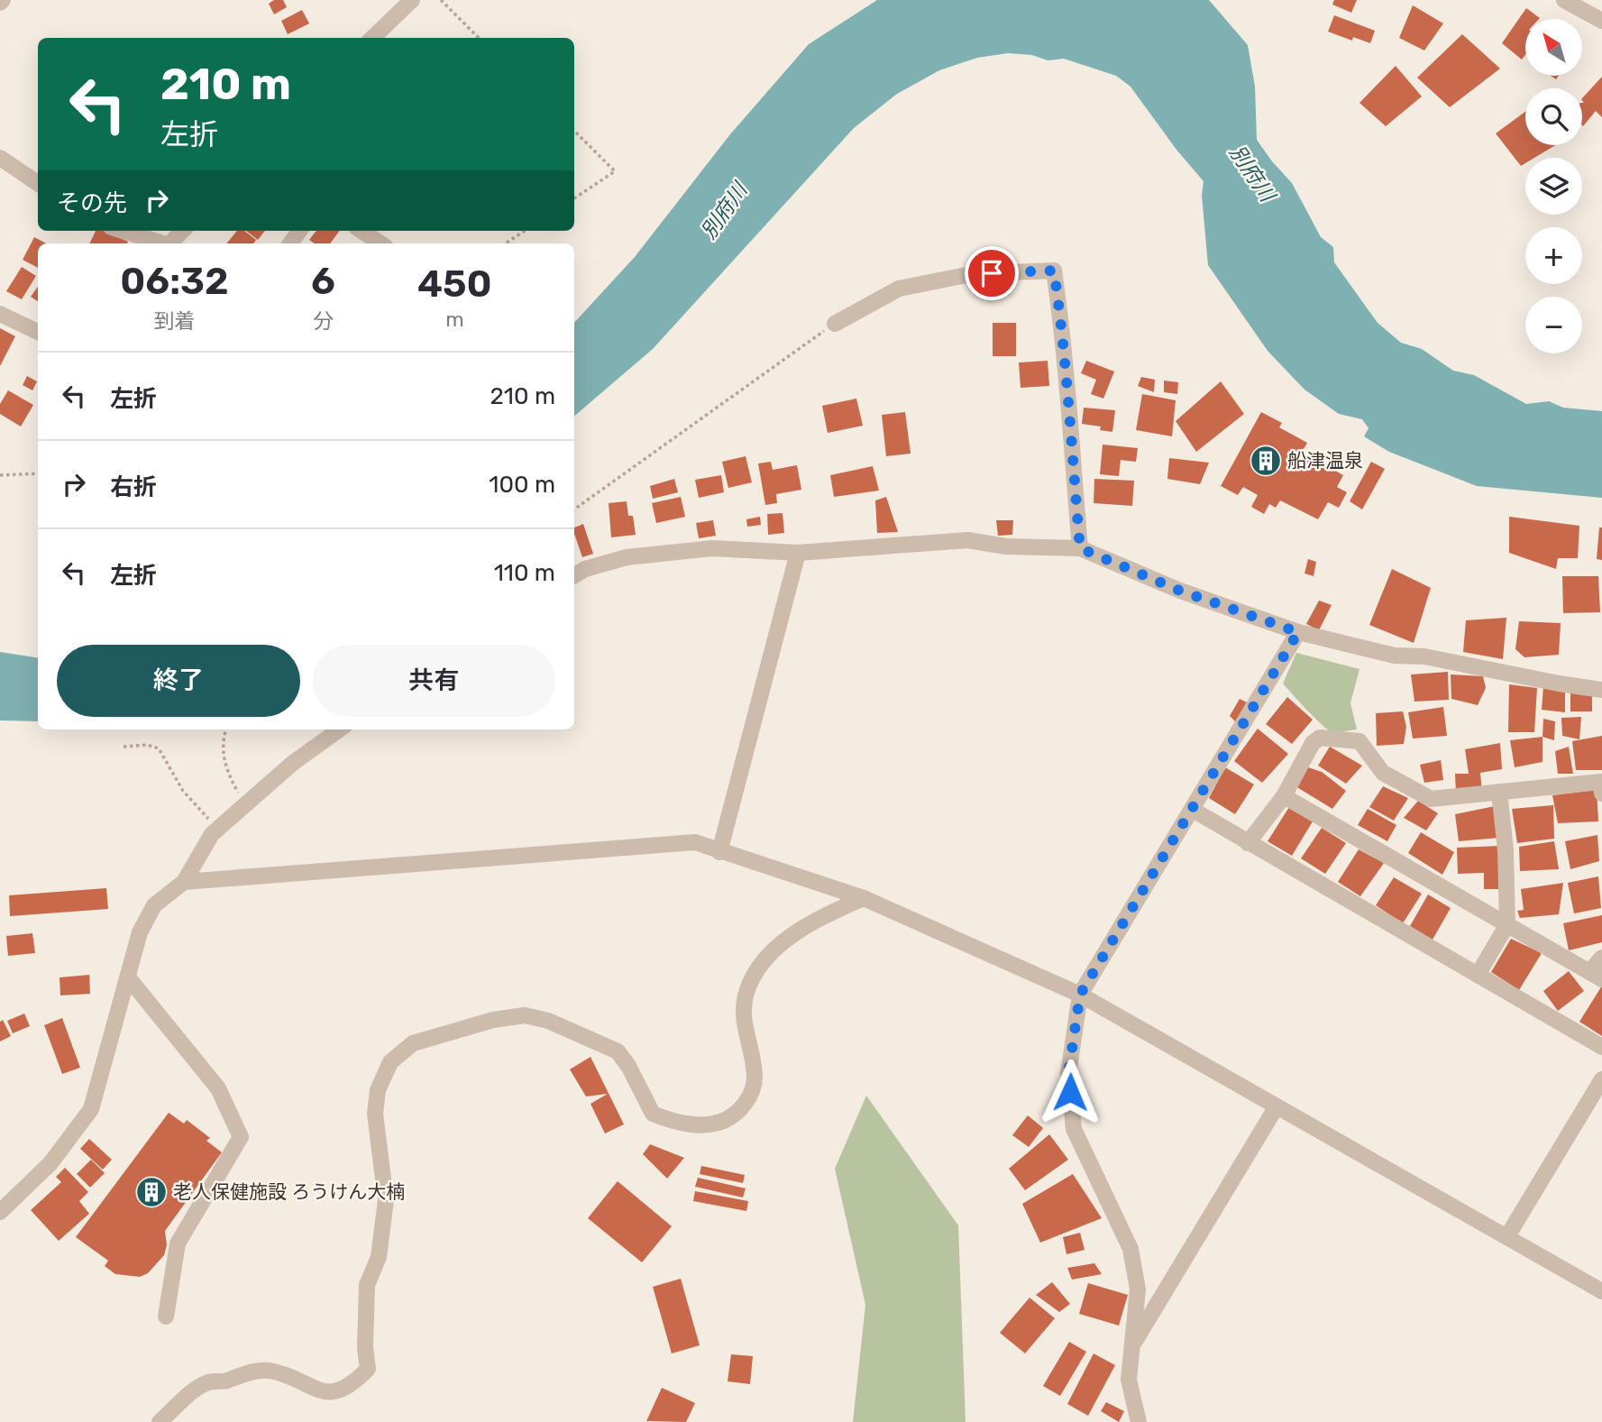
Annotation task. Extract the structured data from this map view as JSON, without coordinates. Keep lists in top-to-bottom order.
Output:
{
  "water": ["別府川"],
  "places": {
    "building": ["船津温泉", "老人保健施設 ろうけん大楠"]
  },
  "north": "top left",
  "page": {
    "map_buttons": ["+", "−"],
    "turn": ["210 m", "左折"],
    "then": "その先",
    "eta": [
      "06:32",
      "到着",
      "6",
      "分",
      "450",
      "m"
    ],
    "list": [
      {
        "name": "左折",
        "value": "210 m"
      },
      {
        "name": "右折",
        "value": "100 m"
      },
      {
        "name": "左折",
        "value": "110 m"
      }
    ],
    "buttons": ["終了", "共有"]
  }
}
